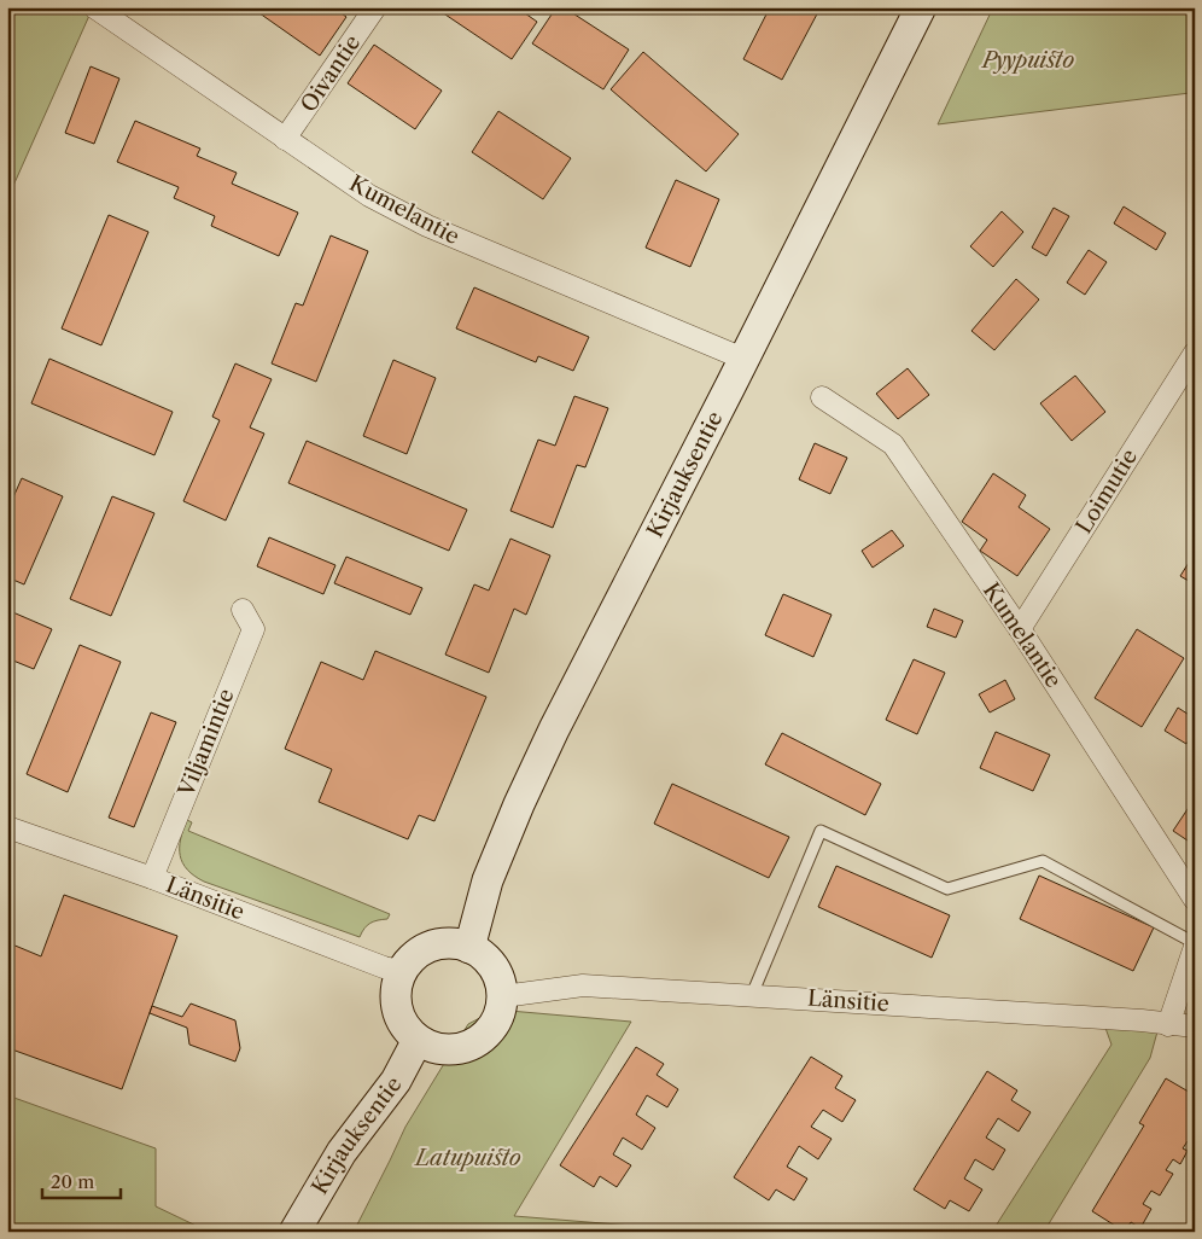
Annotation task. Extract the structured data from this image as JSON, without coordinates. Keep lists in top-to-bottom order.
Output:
{
  "streets": {
    "street": [
      "Oivantie",
      "Kumelantie",
      "Kirjauksentie",
      "Loimutie",
      "Viljamintie",
      "Länsitie"
    ]
  },
  "crossings": [
    ["Oivantie", "Kumelantie"],
    ["Kumelantie", "Kirjauksentie"],
    ["Kumelantie", "Loimutie"],
    ["Kirjauksentie", "Länsitie"],
    ["Viljamintie", "Länsitie"]
  ],
  "parks": ["Pyypuisto", "Latupuisto"],
  "scale_bar": "20 m"
}
